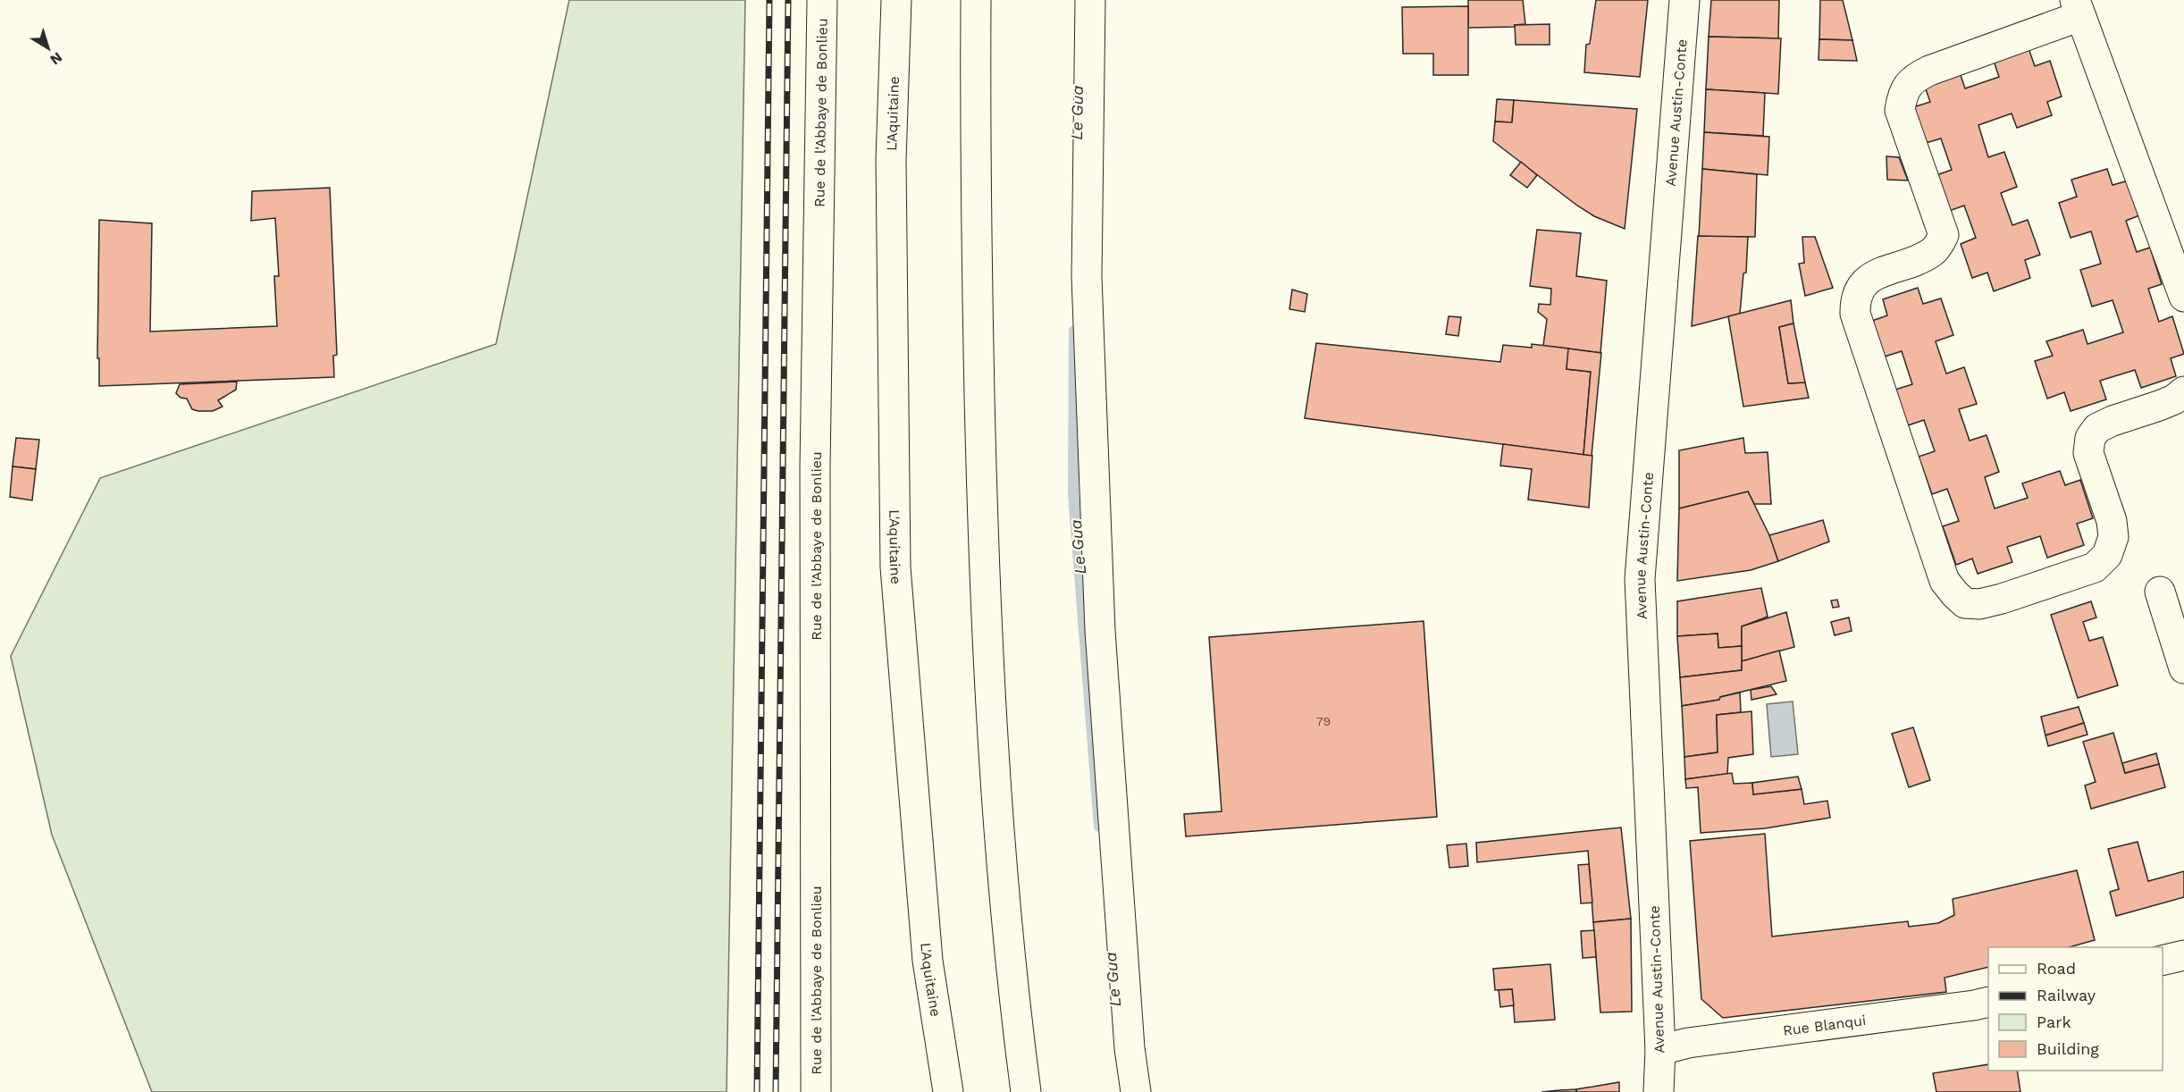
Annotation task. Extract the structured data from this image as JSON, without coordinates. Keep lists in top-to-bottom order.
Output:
{
  "streets": {
    "main road": [
      "Rue de l'Abbaye de Bonlieu",
      "Avenue Austin-Conte",
      "L'Aquitaine",
      "Rue Blanqui"
    ]
  },
  "crossings": [
    ["Avenue Austin-Conte", "Rue Blanqui"]
  ],
  "water": ["Le Gua"],
  "house_numbers": ["79"],
  "legend": [
    "Road",
    "Railway",
    "Park",
    "Building"
  ],
  "north": "bottom right"
}
